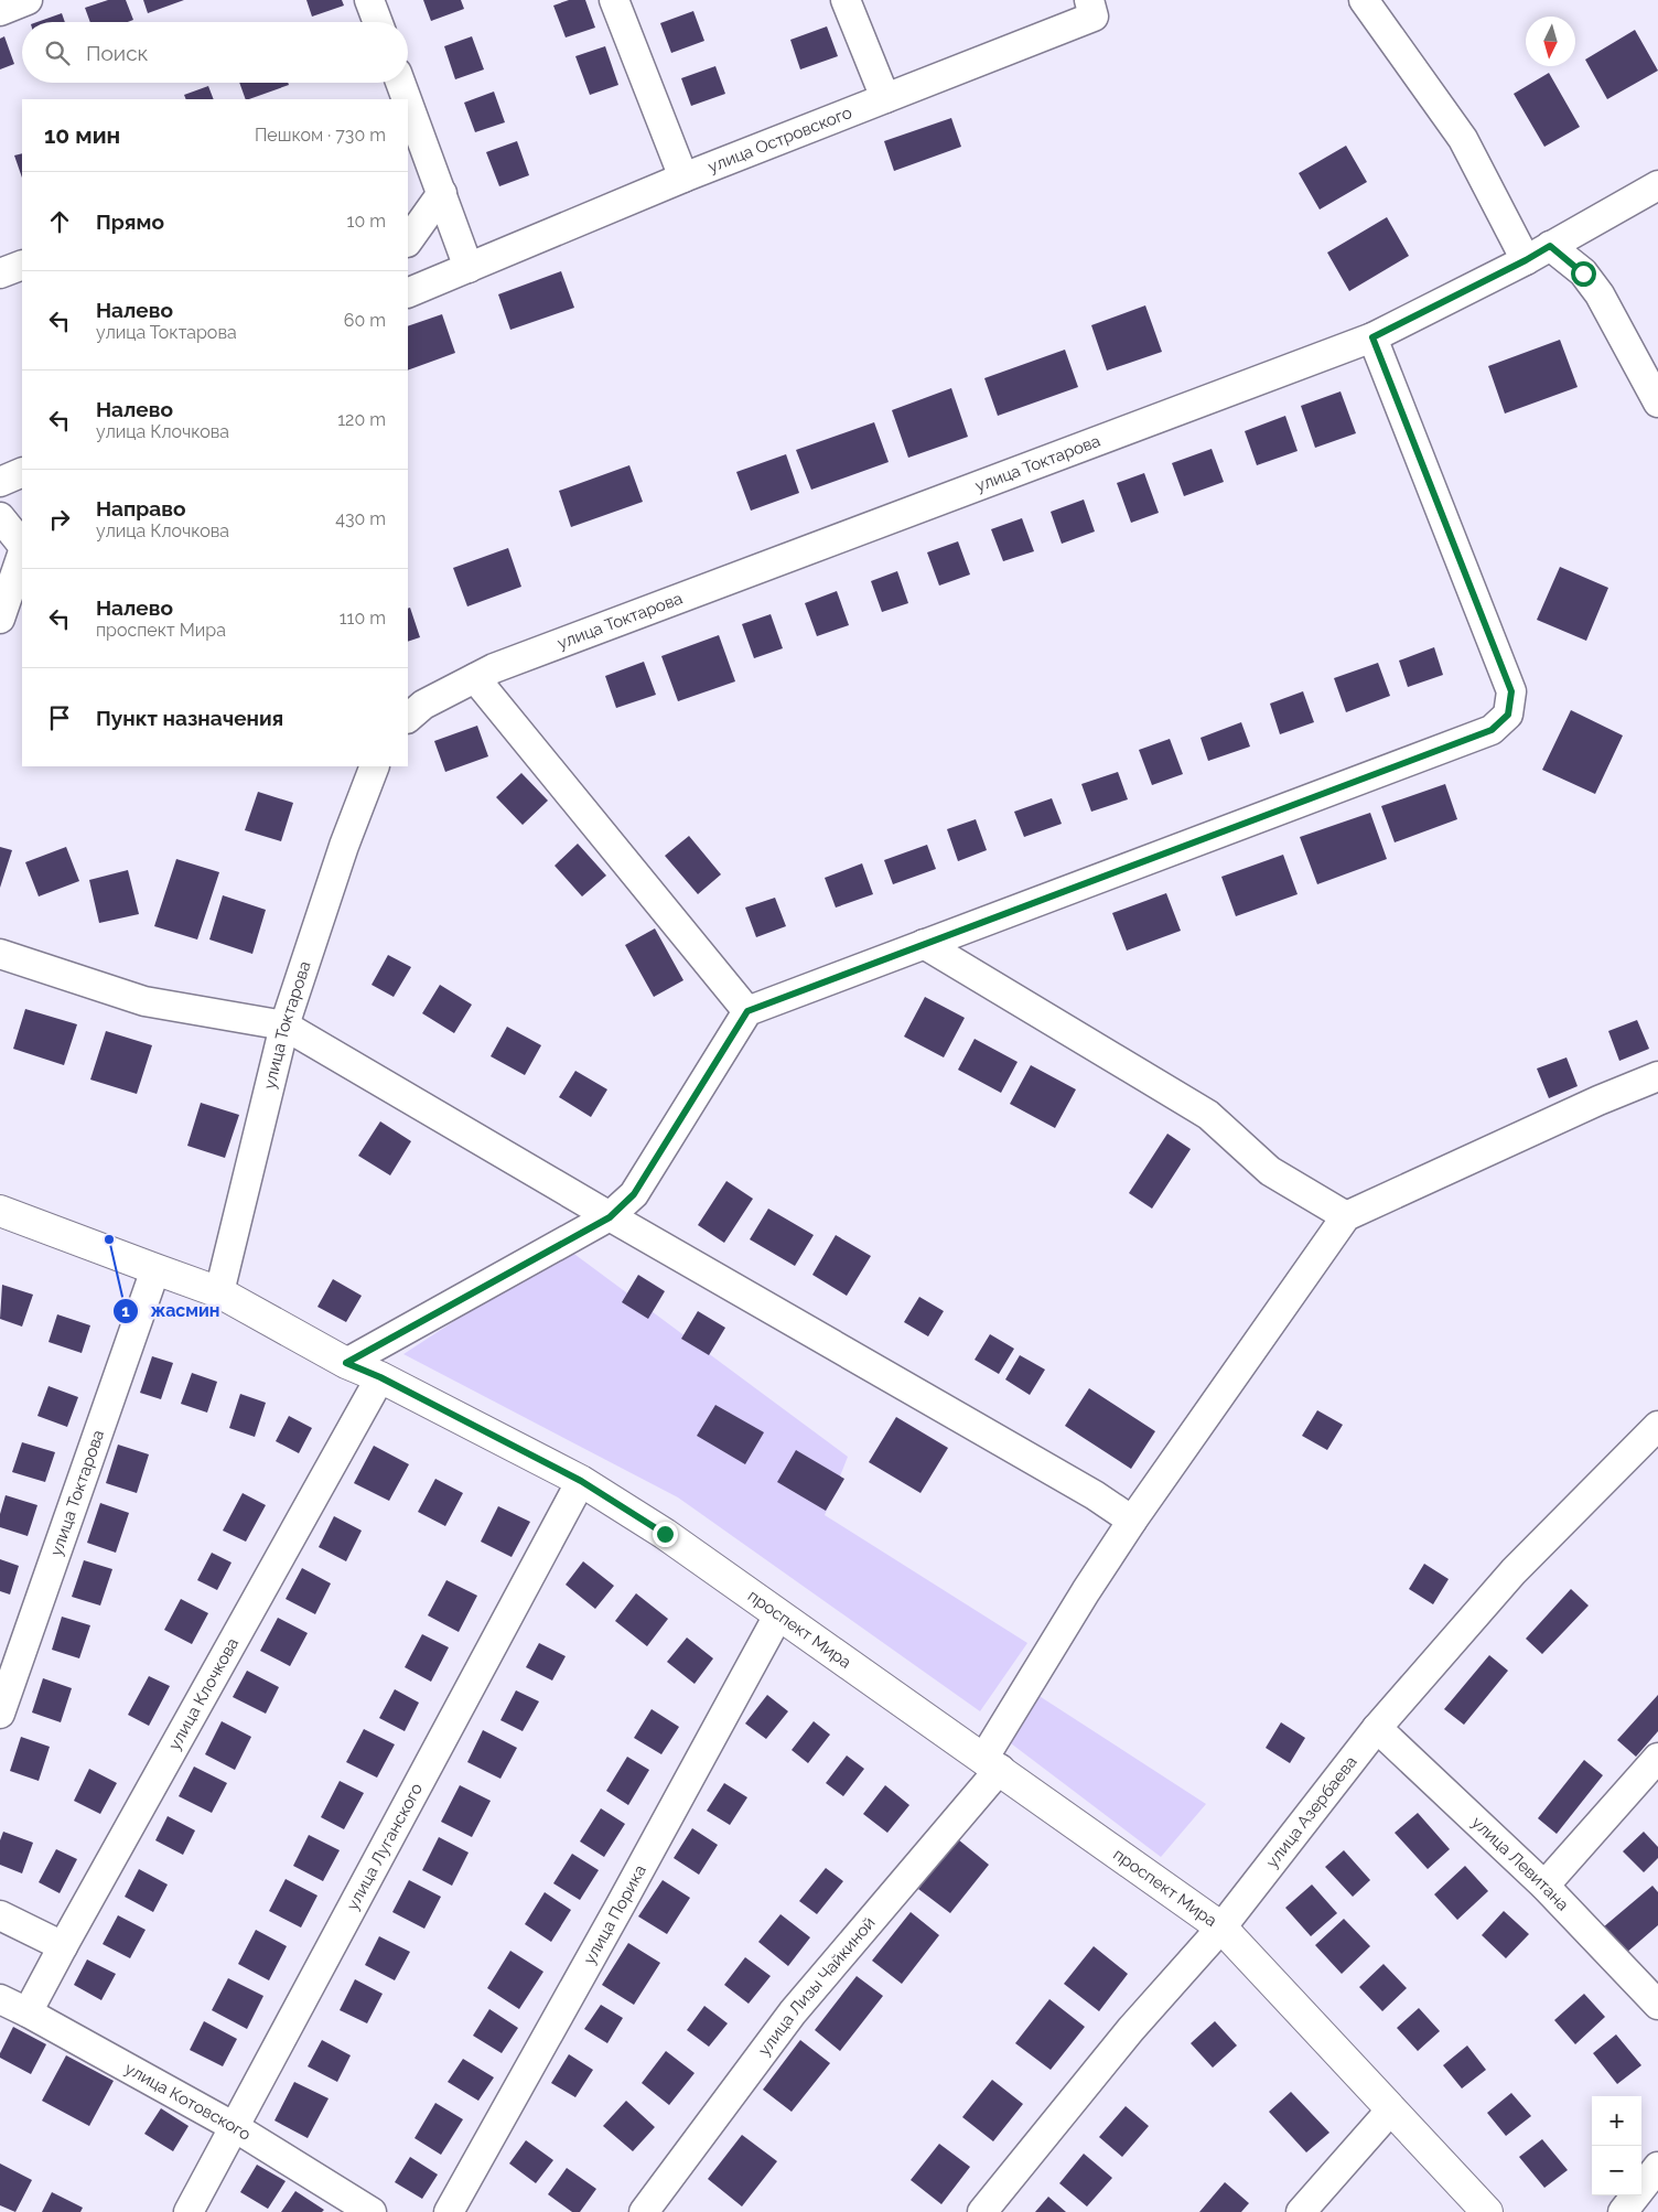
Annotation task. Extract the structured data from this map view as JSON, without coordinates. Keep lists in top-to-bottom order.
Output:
{
  "streets": {
    "main road": ["проспект Мира"],
    "street": [
      "улица Островского",
      "улица Токтарова",
      "улица Клочкова",
      "улица Азербаева",
      "улица Луганского",
      "улица Левитана",
      "улица Порика",
      "улица Лизы Чайкиной",
      "улица Котовского"
    ]
  },
  "crossings": [
    ["улица Токтарова", "проспект Мира"],
    ["проспект Мира", "улица Клочкова"],
    ["проспект Мира", "улица Азербаева"],
    ["проспект Мира", "улица Луганского"],
    ["проспект Мира", "улица Порика"],
    ["проспект Мира", "улица Лизы Чайкиной"],
    ["улица Клочкова", "улица Котовского"],
    ["улица Азербаева", "улица Левитана"],
    ["улица Луганского", "улица Котовского"]
  ],
  "places": ["жасмин"],
  "north": "bottom",
  "page": {
    "search": "Поиск",
    "heading": ["10 мин", "Пешком · 730 m"],
    "list": [
      ["Прямо", "10 m"],
      ["Налево", "улица Токтарова", "60 m"],
      ["Налево", "улица Клочкова", "120 m"],
      ["Направо", "улица Клочкова", "430 m"],
      ["Налево", "проспект Мира", "110 m"],
      "Пункт назначения"
    ],
    "map_buttons": ["+", "−"]
  }
}
